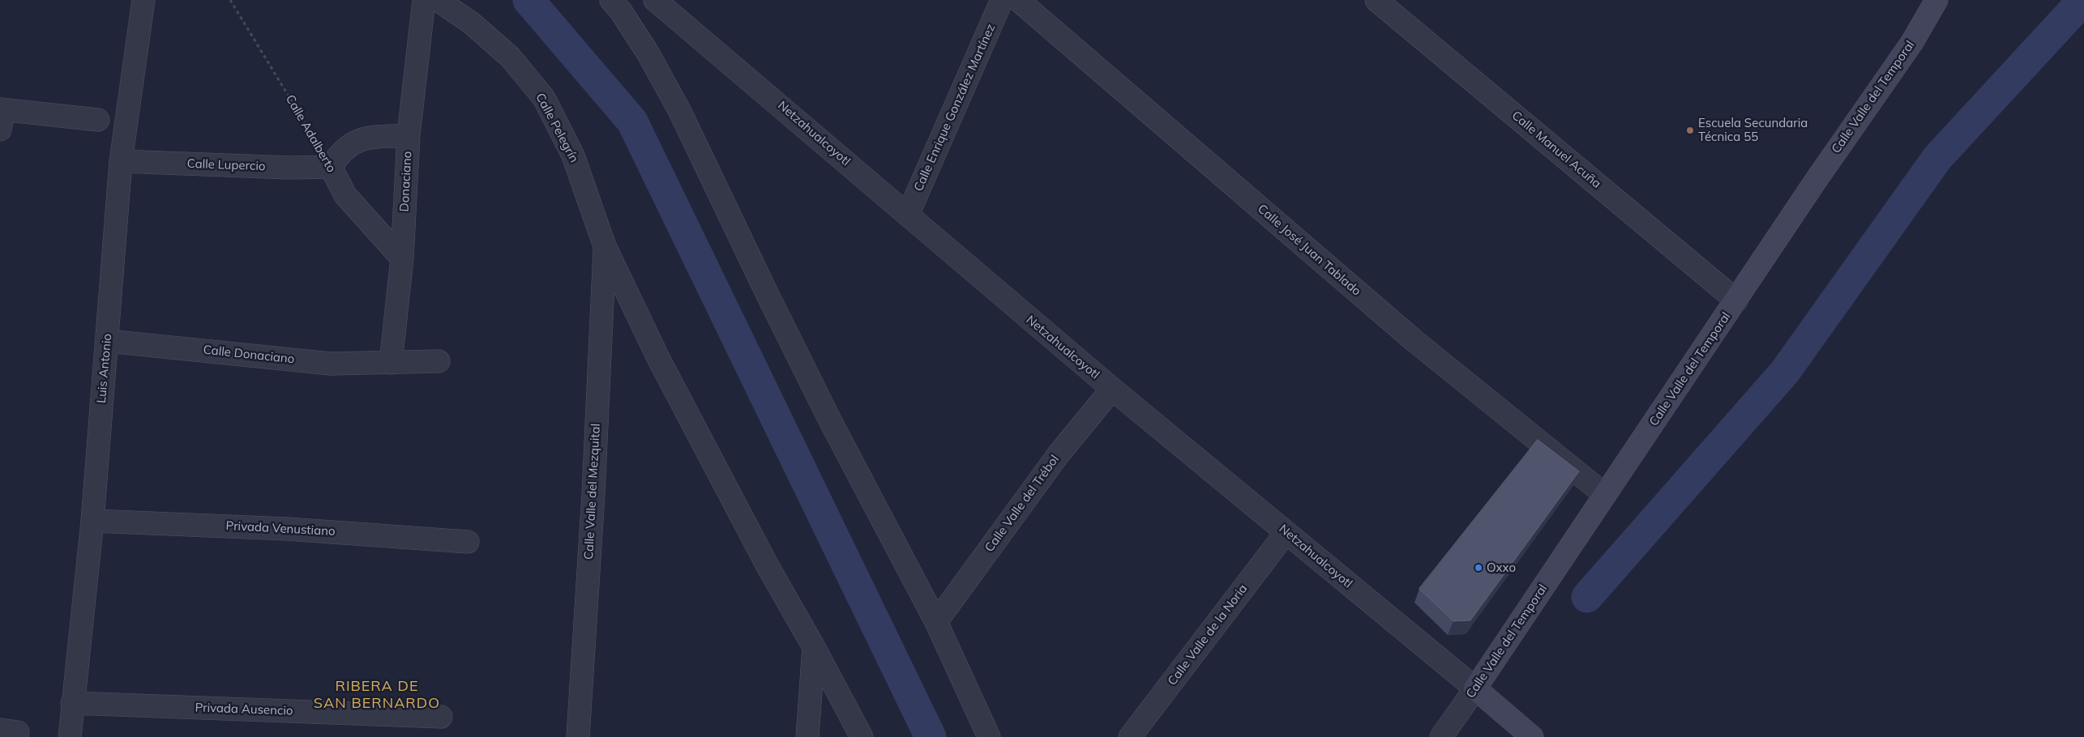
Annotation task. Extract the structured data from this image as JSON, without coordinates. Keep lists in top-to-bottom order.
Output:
{
  "streets": {
    "street": [
      "Calle Valle del Temporal",
      "Calle Enrique González Martínez",
      "Calle Pelegrín",
      "Calle Adalberto",
      "Netzahualcoyotl",
      "Calle Manuel Acuña",
      "Calle Lupercio",
      "Donaciano",
      "Calle José Juan Tablado",
      "Calle Donaciano",
      "Luis Antonio",
      "Calle Valle del Mezquital",
      "Calle Valle del Trébol",
      "Privada Venustiano",
      "Calle Valle de la Noria",
      "Privada Ausencio"
    ]
  },
  "crossings": [
    ["Calle Valle del Temporal", "Netzahualcoyotl"],
    ["Calle Valle del Temporal", "Calle Manuel Acuña"],
    ["Calle Valle del Temporal", "Calle José Juan Tablado"],
    ["Calle Enrique González Martínez", "Netzahualcoyotl"],
    ["Calle Pelegrín", "Calle Valle del Mezquital"],
    ["Calle Adalberto", "Calle Lupercio"],
    ["Calle Adalberto", "Donaciano"],
    ["Netzahualcoyotl", "Calle Valle del Trébol"],
    ["Netzahualcoyotl", "Calle Valle de la Noria"],
    ["Calle Lupercio", "Luis Antonio"],
    ["Donaciano", "Calle Donaciano"],
    ["Calle Donaciano", "Luis Antonio"],
    ["Luis Antonio", "Privada Venustiano"],
    ["Luis Antonio", "Privada Ausencio"]
  ],
  "districts": ["RIBERA DE SAN BERNARDO"],
  "places": ["Escuela Secundaria Técnica 55", "Oxxo"]
}
